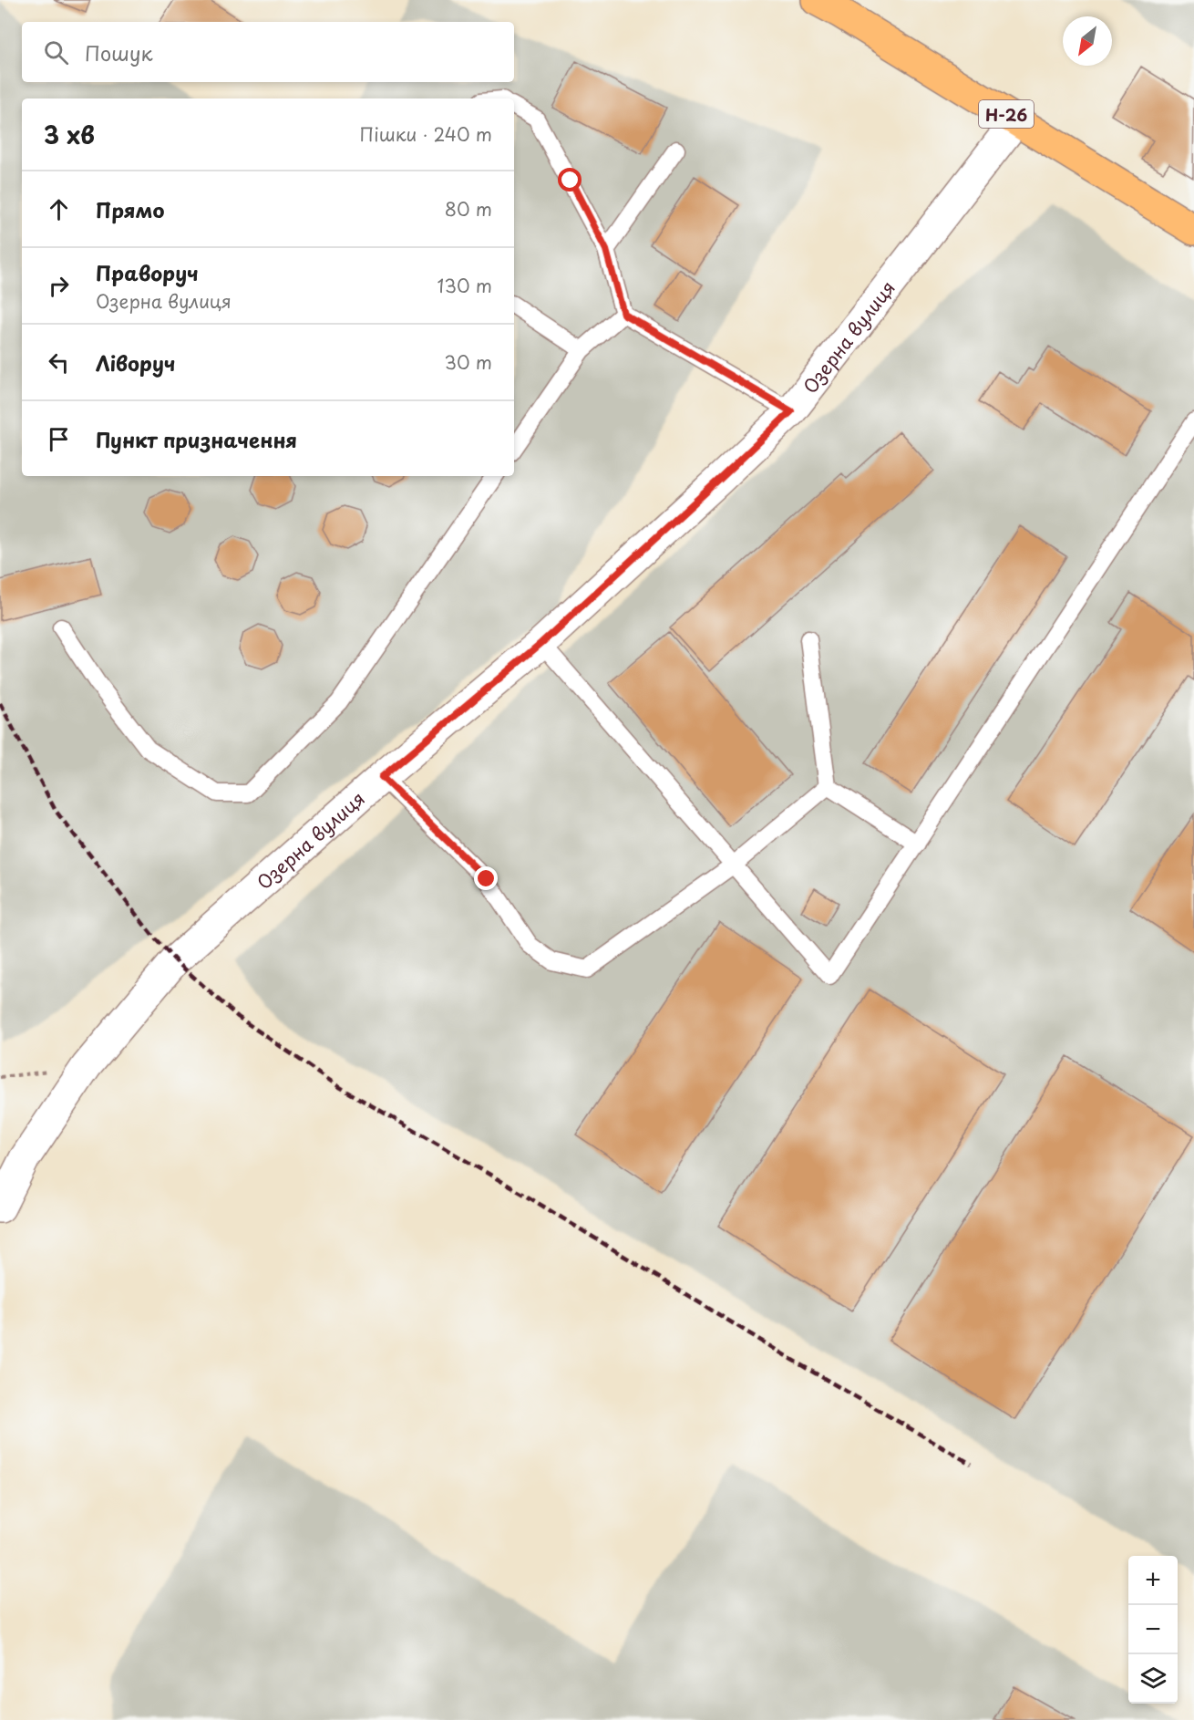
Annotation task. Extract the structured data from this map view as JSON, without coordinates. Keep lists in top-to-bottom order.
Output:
{
  "streets": {
    "main road": ["Н-26"],
    "street": ["Озерна вулиця"]
  },
  "crossings": [
    ["Н-26", "Озерна вулиця"]
  ],
  "north": "bottom left",
  "page": {
    "search": "Пошук",
    "heading": ["3 хв", "Пішки · 240 m"],
    "list": [
      ["Прямо", "80 m"],
      ["Праворуч", "Озерна вулиця", "130 m"],
      ["Ліворуч", "30 m"],
      "Пункт призначення"
    ],
    "map_buttons": ["+", "−"]
  }
}
